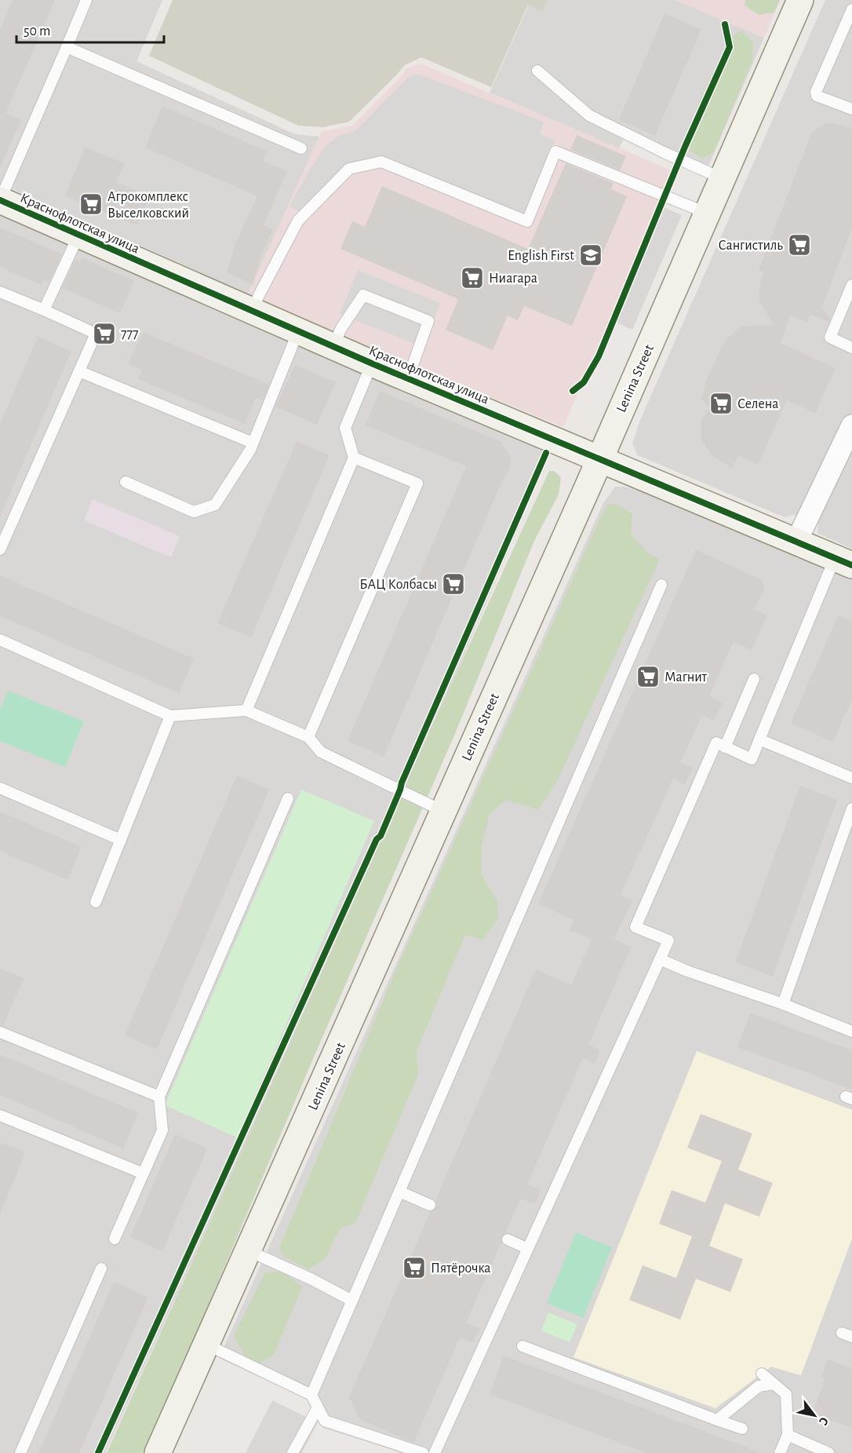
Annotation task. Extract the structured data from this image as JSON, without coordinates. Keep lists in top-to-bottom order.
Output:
{
  "streets": {
    "main road": ["Краснофлотская улица", "Lenina Street"]
  },
  "crossings": [
    ["Краснофлотская улица", "Lenina Street"]
  ],
  "places": {
    "supermarket": [
      "Агрокомплекс Выселковский",
      "Сангистиль",
      "Ниагара",
      "777",
      "Селена",
      "БАЦ Колбасы",
      "Магнит",
      "Пятёрочка"
    ],
    "school or university": ["English First"]
  },
  "scale_bar": "50 m",
  "north": "bottom right"
}
